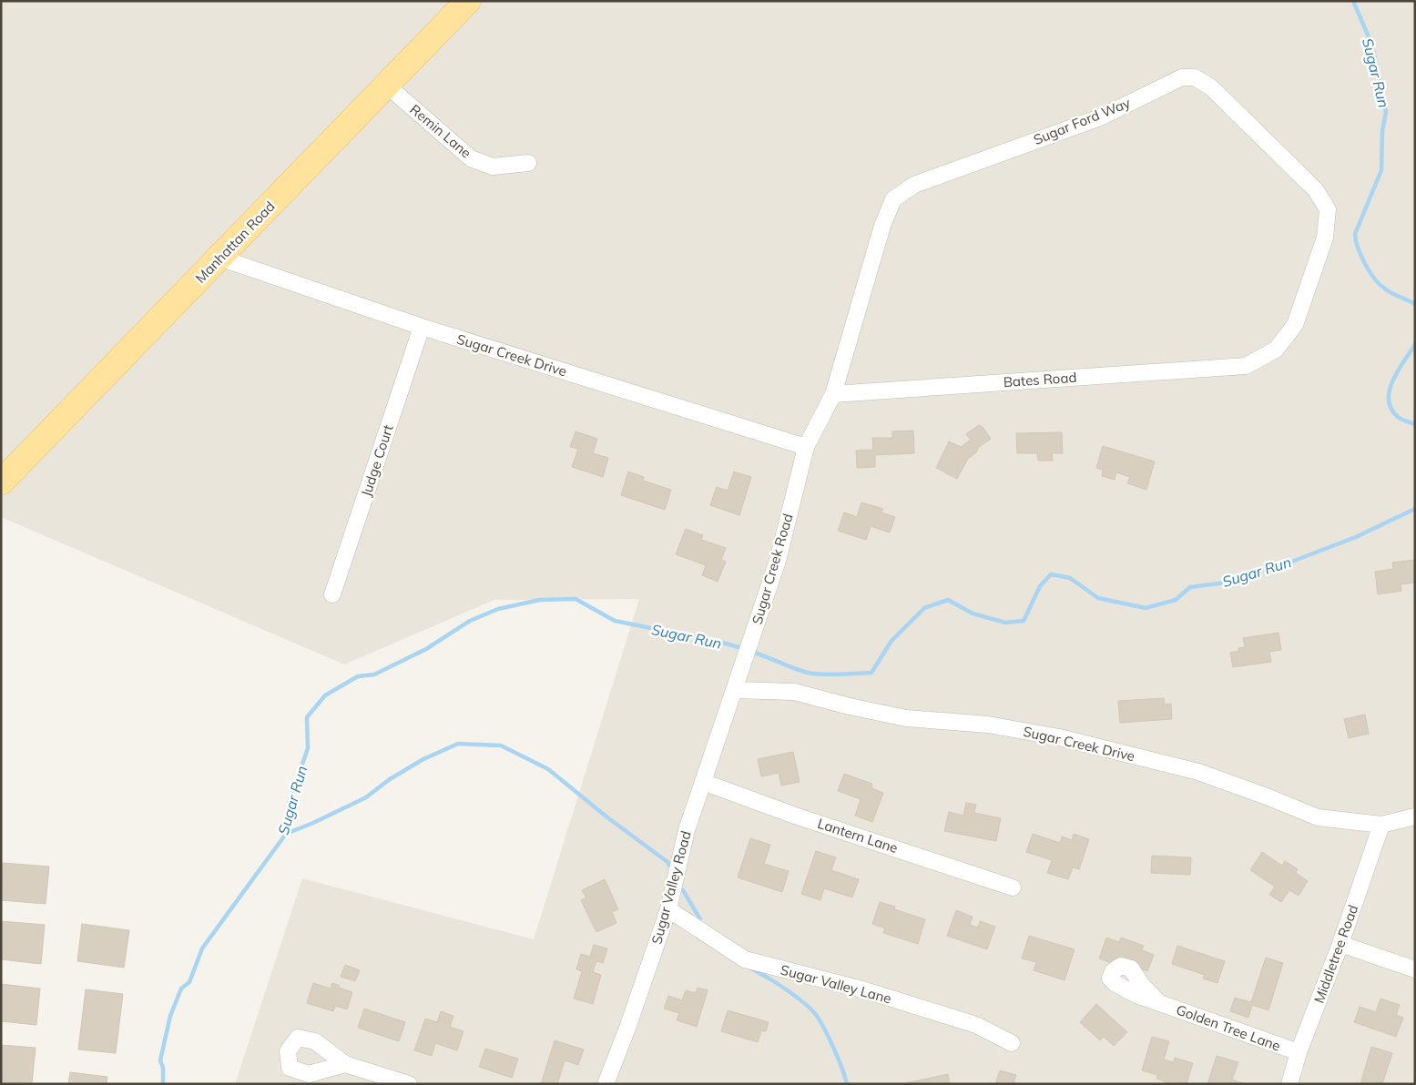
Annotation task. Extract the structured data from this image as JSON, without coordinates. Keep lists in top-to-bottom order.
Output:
{
  "streets": {
    "main road": ["Manhattan Road"],
    "street": [
      "Sugar Ford Way",
      "Remin Lane",
      "Sugar Creek Drive",
      "Bates Road",
      "Judge Court",
      "Sugar Creek Road",
      "Lantern Lane",
      "Sugar Valley Road",
      "Middletree Road",
      "Sugar Valley Lane",
      "Golden Tree Lane"
    ]
  },
  "crossings": [
    ["Sugar Ford Way", "Sugar Creek Drive"],
    ["Sugar Ford Way", "Bates Road"],
    ["Sugar Ford Way", "Sugar Creek Road"],
    ["Remin Lane", "Manhattan Road"],
    ["Manhattan Road", "Sugar Creek Drive"],
    ["Sugar Creek Drive", "Judge Court"],
    ["Sugar Creek Drive", "Sugar Creek Road"],
    ["Sugar Creek Drive", "Sugar Valley Road"],
    ["Sugar Creek Drive", "Middletree Road"],
    ["Sugar Creek Road", "Sugar Valley Road"],
    ["Lantern Lane", "Sugar Valley Road"],
    ["Sugar Valley Road", "Sugar Valley Lane"],
    ["Middletree Road", "Golden Tree Lane"]
  ],
  "water": ["Sugar Run"]
}
